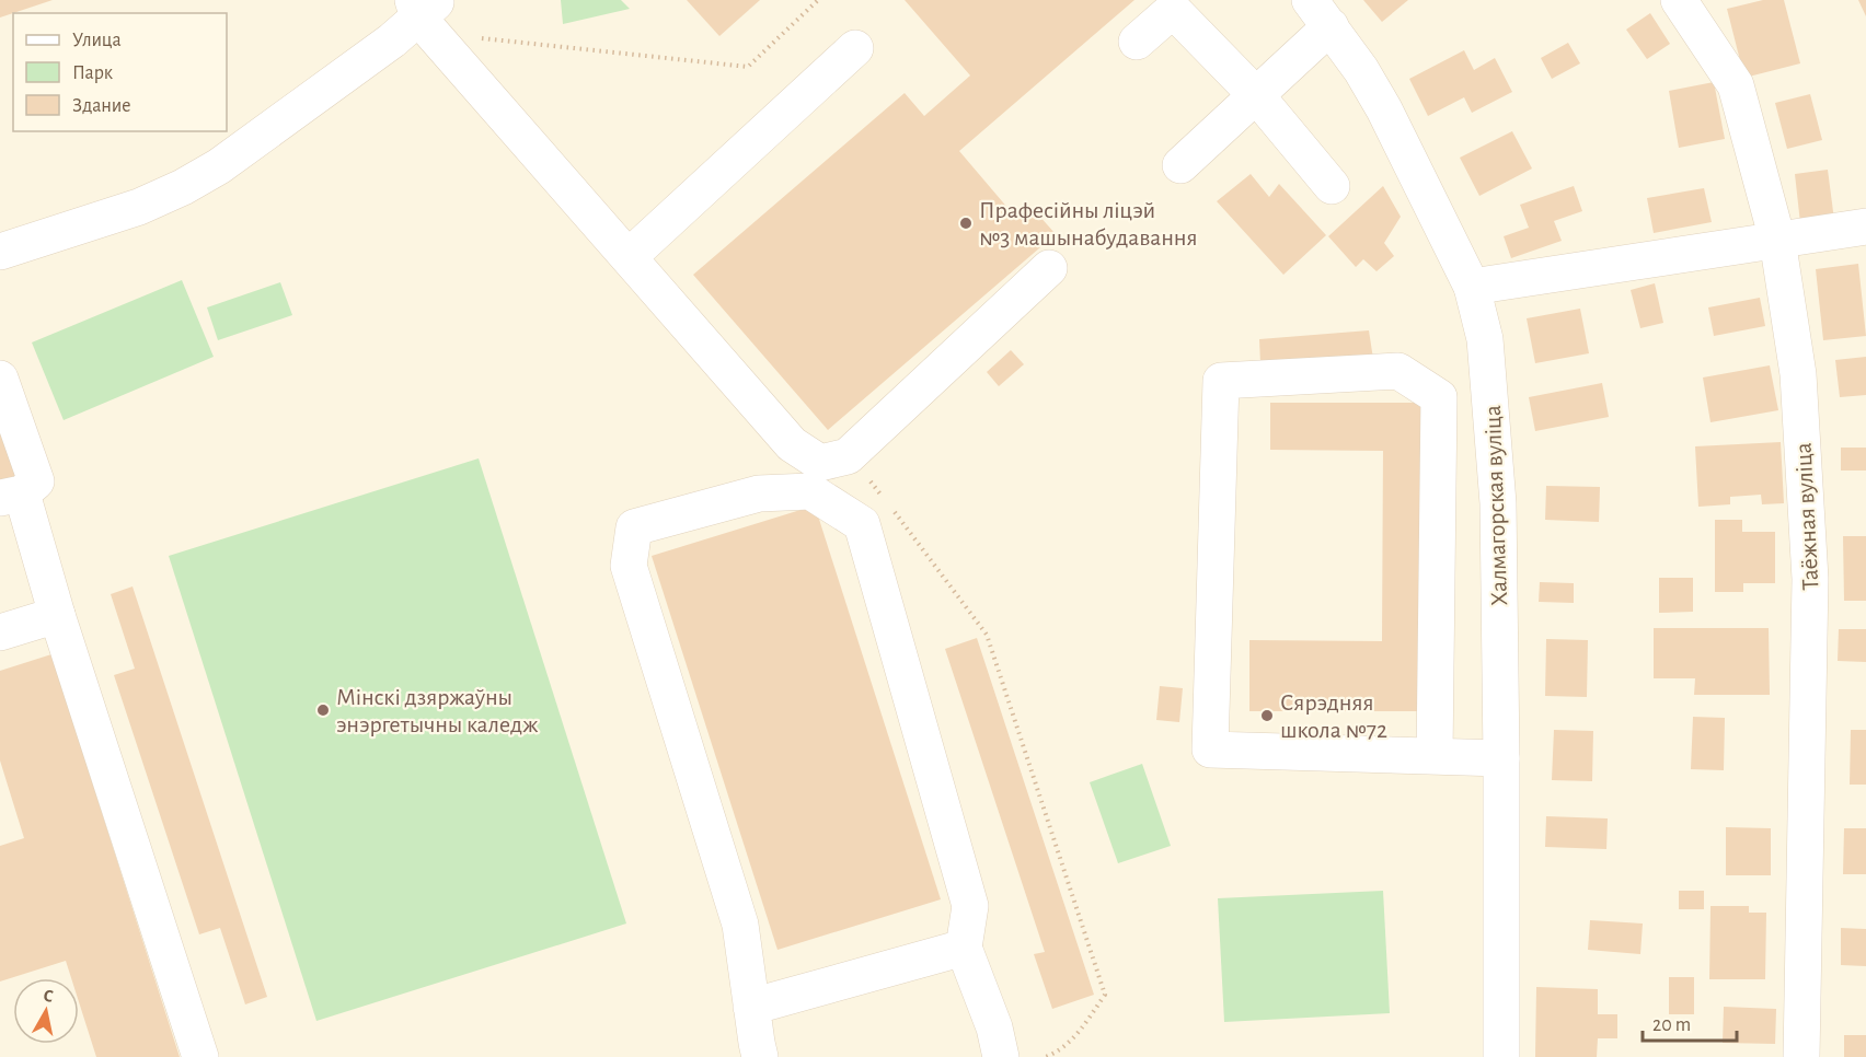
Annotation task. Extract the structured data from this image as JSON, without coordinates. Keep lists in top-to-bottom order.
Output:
{
  "streets": {
    "street": ["Халмагорская вуліца", "Таёжная вуліца"]
  },
  "places": ["Прафесійны ліцэй №3 машынабудавання", "Мінскі дзяржаўны энэргетычны каледж", "Сярэдняя школа №72"],
  "legend": ["Улица", "Парк", "Здание"],
  "scale_bar": "20 m",
  "north": "top"
}
